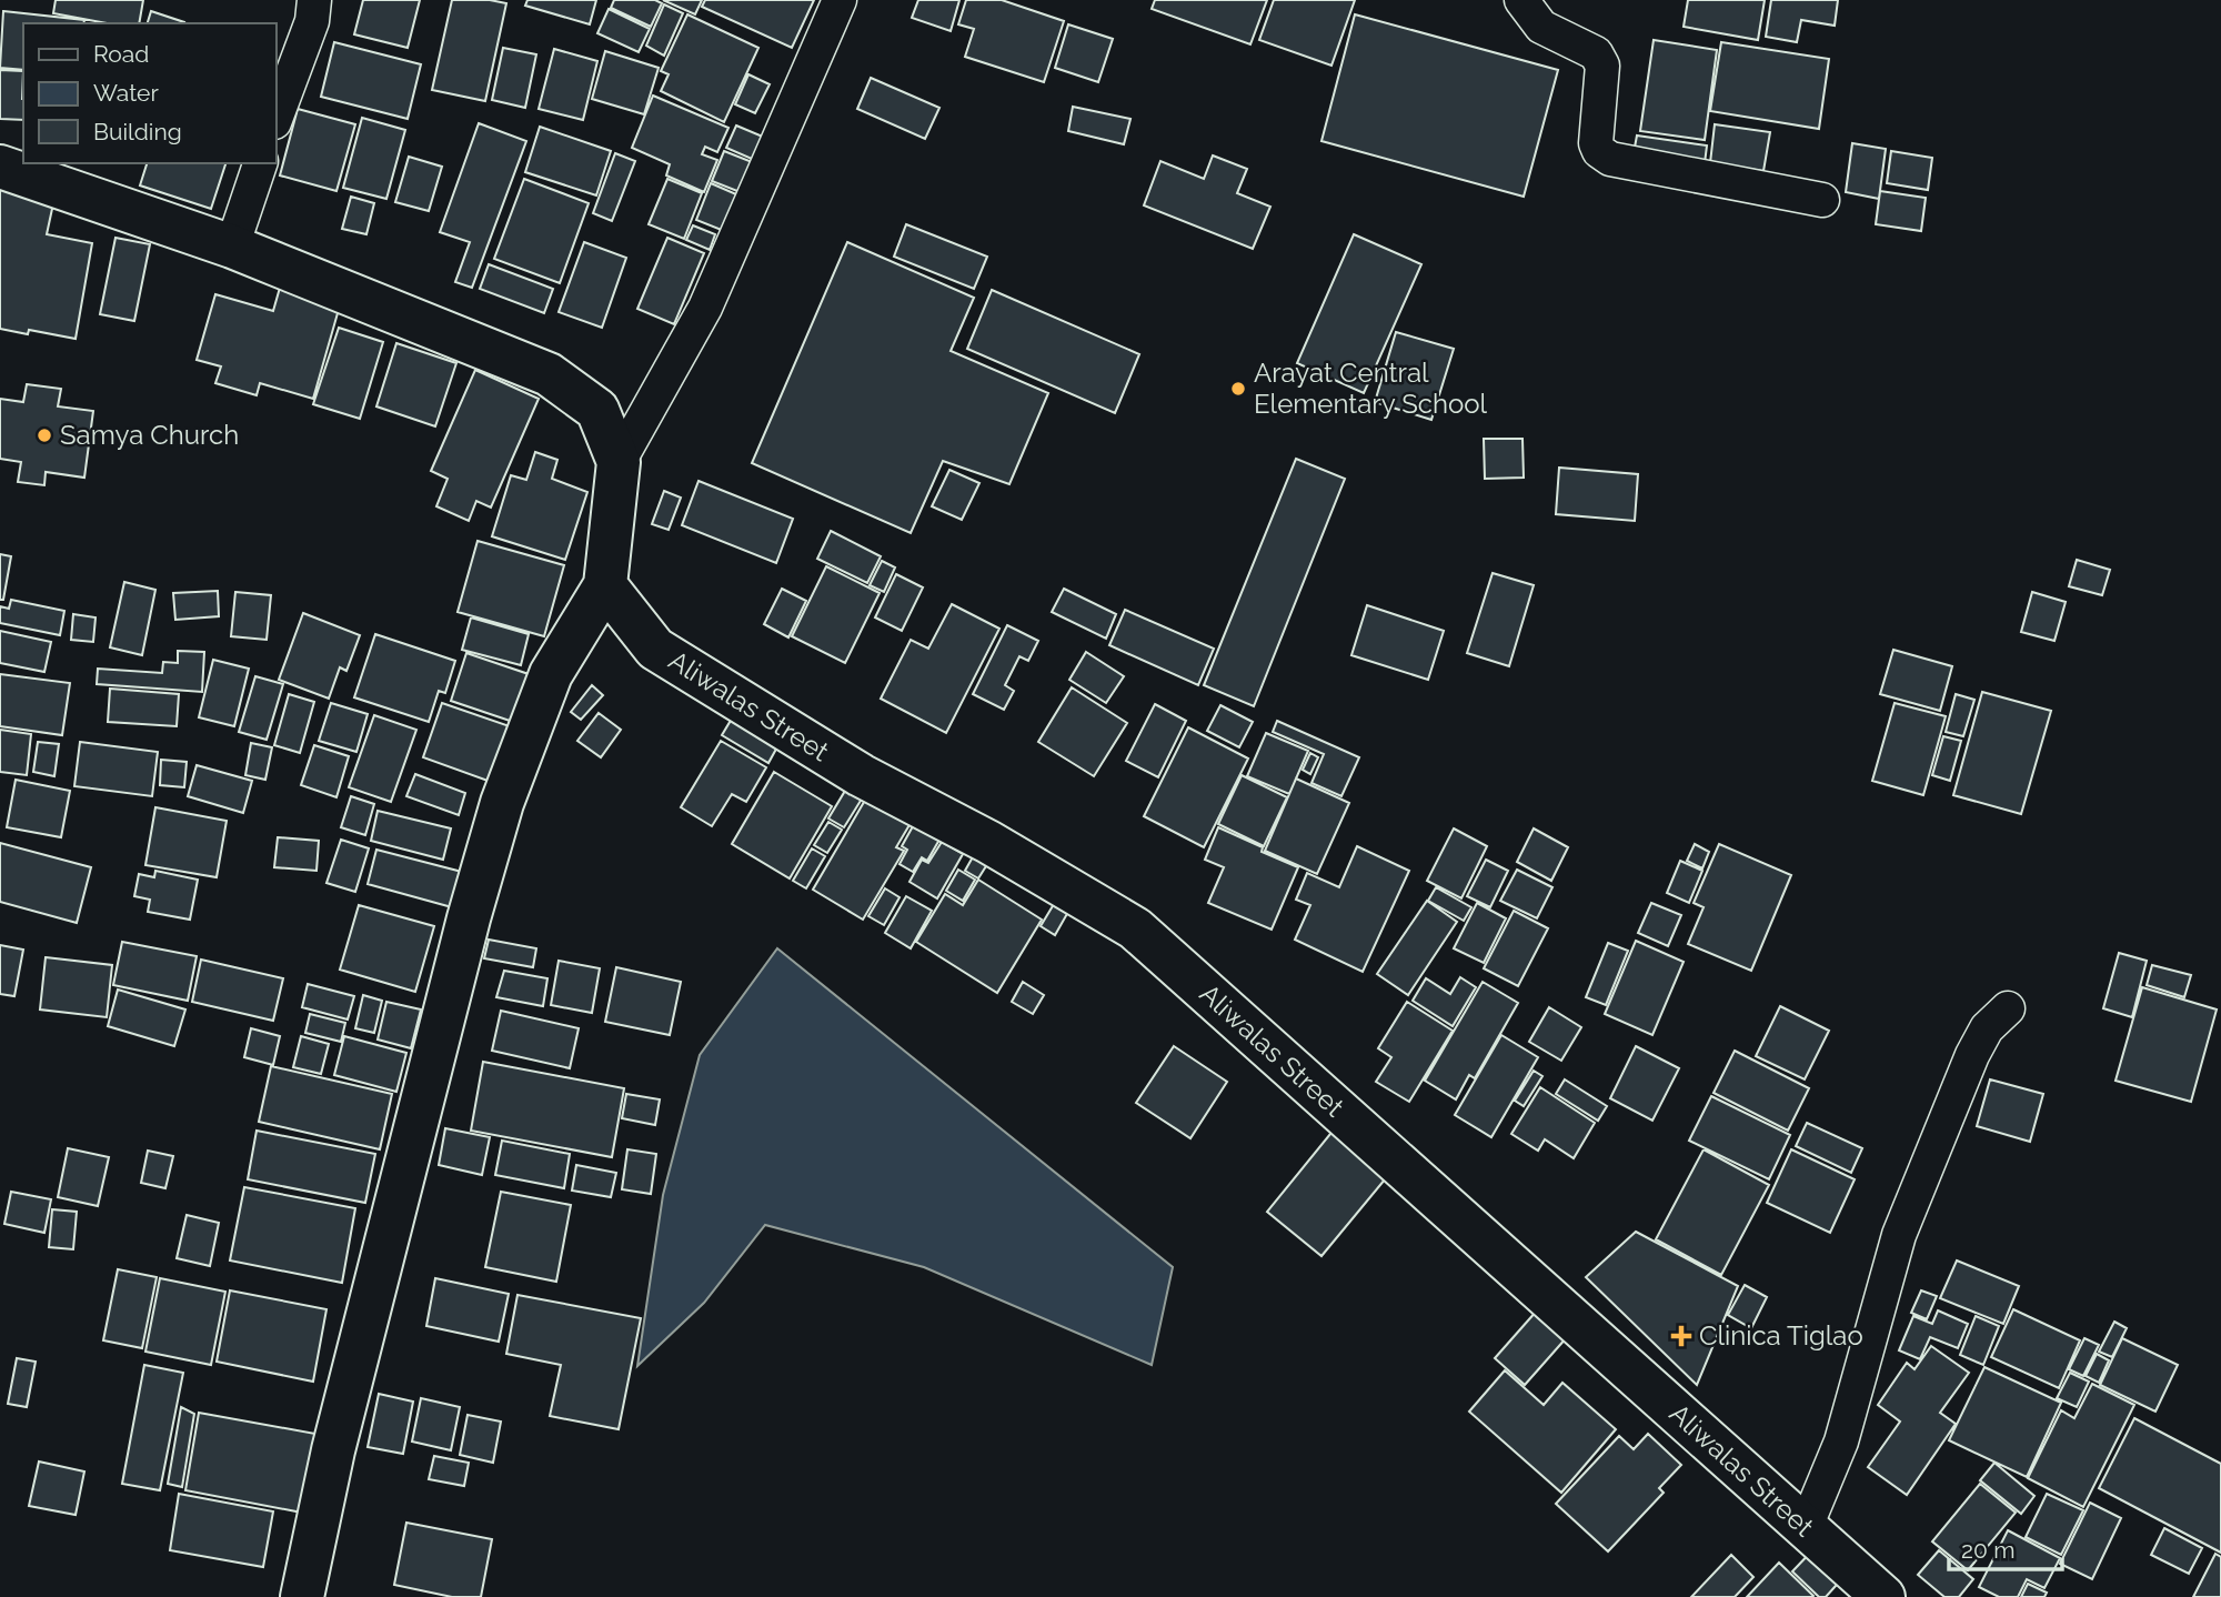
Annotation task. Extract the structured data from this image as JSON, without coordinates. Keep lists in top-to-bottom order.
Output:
{
  "streets": {
    "street": ["Aliwalas Street"]
  },
  "places": {
    "other": ["Arayat Central Elementary School", "Samya Church"],
    "health": ["Clinica Tiglao"]
  },
  "legend": ["Road", "Water", "Building"],
  "scale_bar": "20 m"
}
